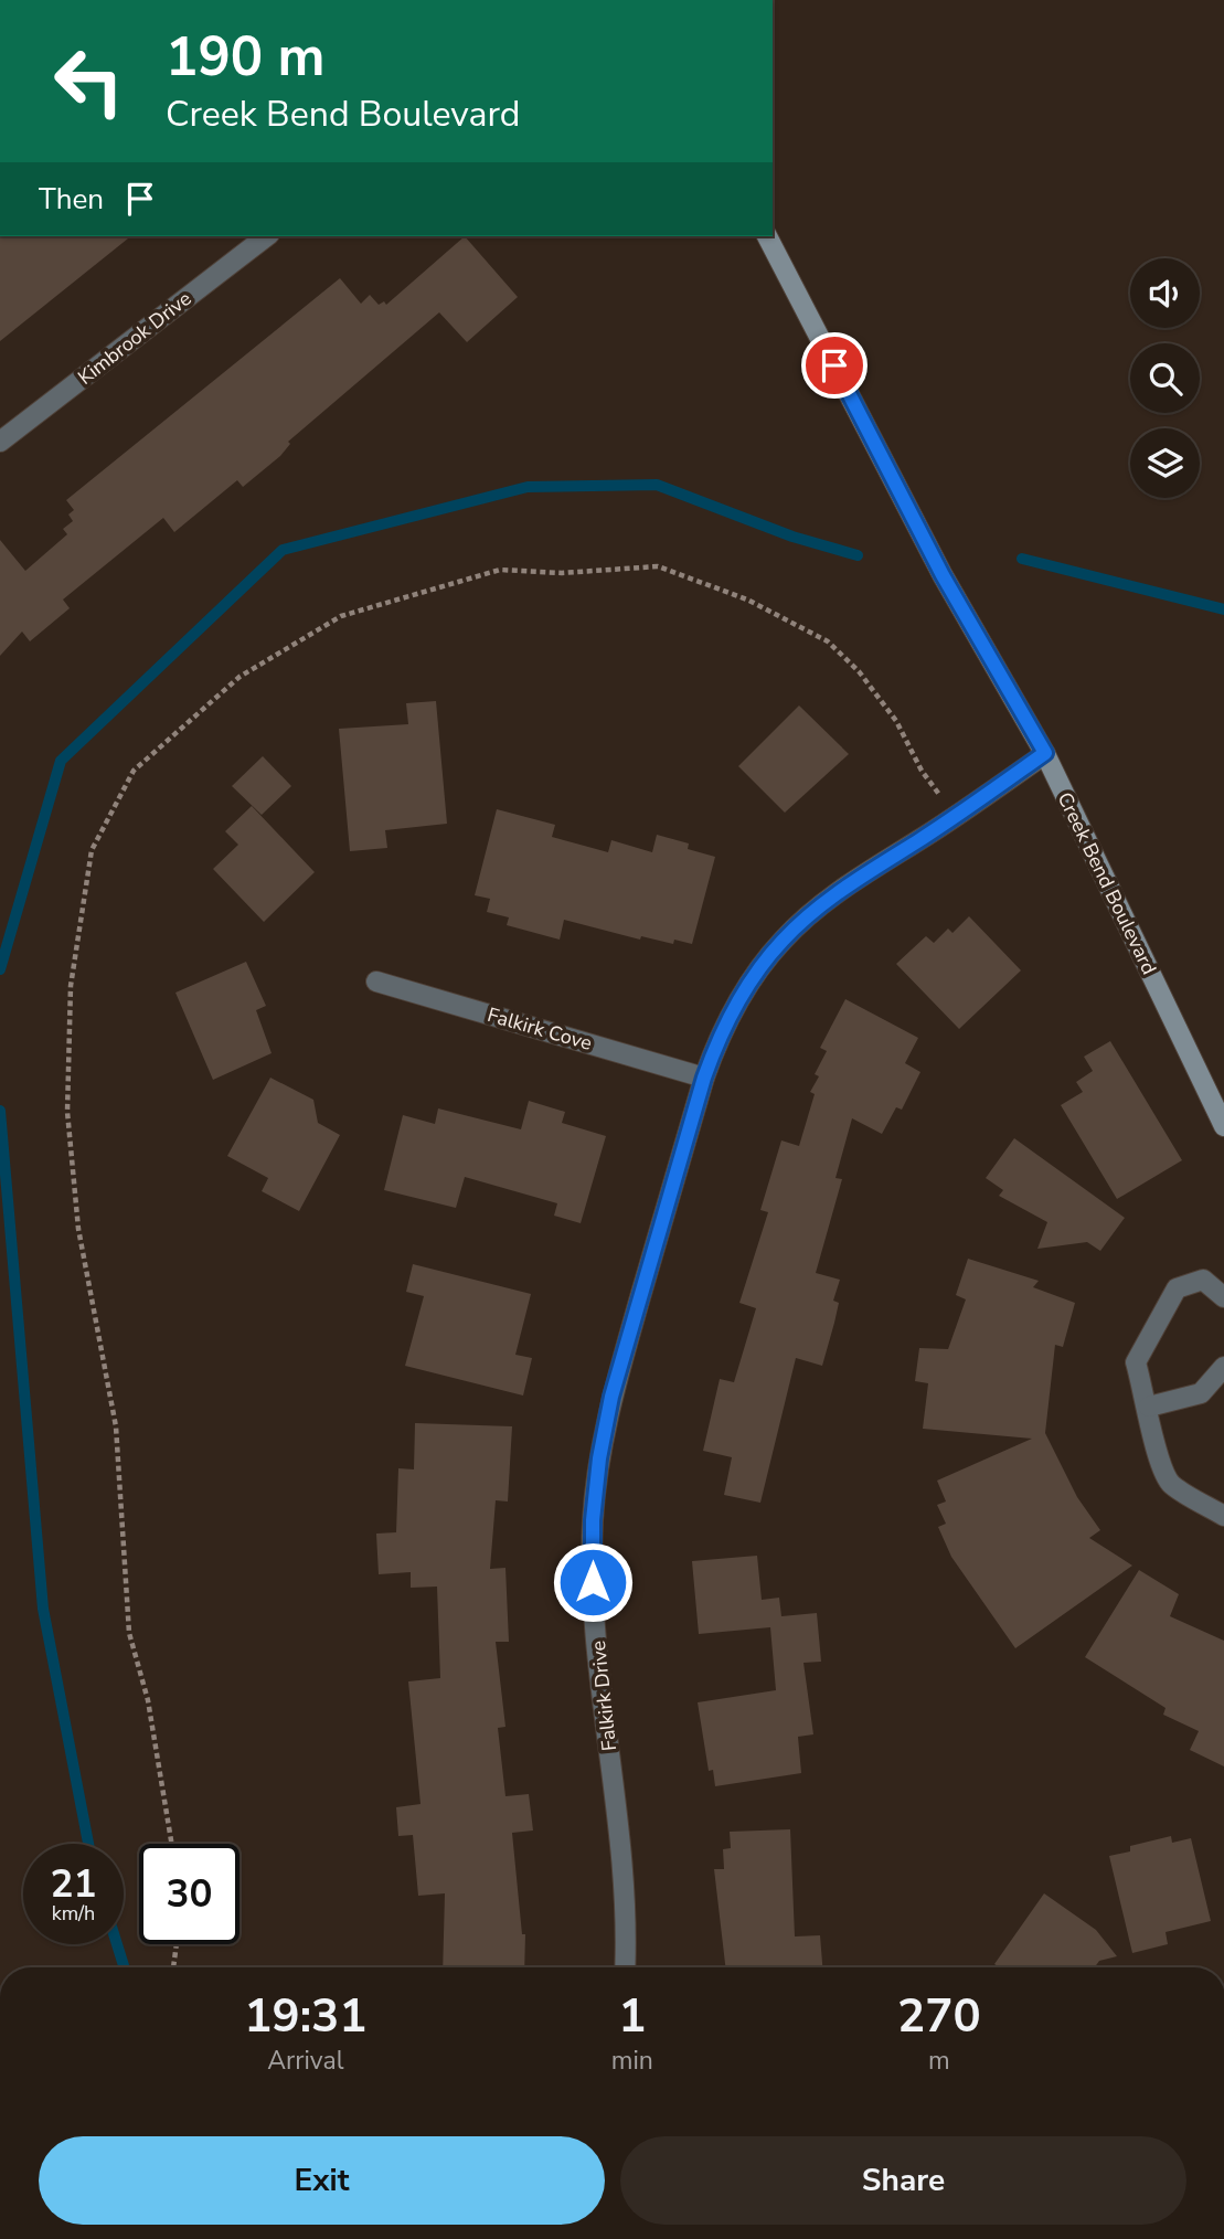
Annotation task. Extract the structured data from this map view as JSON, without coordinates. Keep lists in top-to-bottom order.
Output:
{
  "streets": {
    "street": [
      "Kimbrook Drive",
      "Creek Bend Boulevard",
      "Falkirk Cove",
      "Falkirk Drive"
    ]
  },
  "crossings": [
    ["Creek Bend Boulevard", "Falkirk Drive"],
    ["Falkirk Cove", "Falkirk Drive"]
  ],
  "page": {
    "turn": ["190 m", "Creek Bend Boulevard"],
    "then": "Then",
    "speed": "21 km/h",
    "limit": "30",
    "eta": [
      "19:31",
      "Arrival",
      "1",
      "min",
      "270",
      "m"
    ],
    "buttons": ["Exit", "Share"]
  }
}
